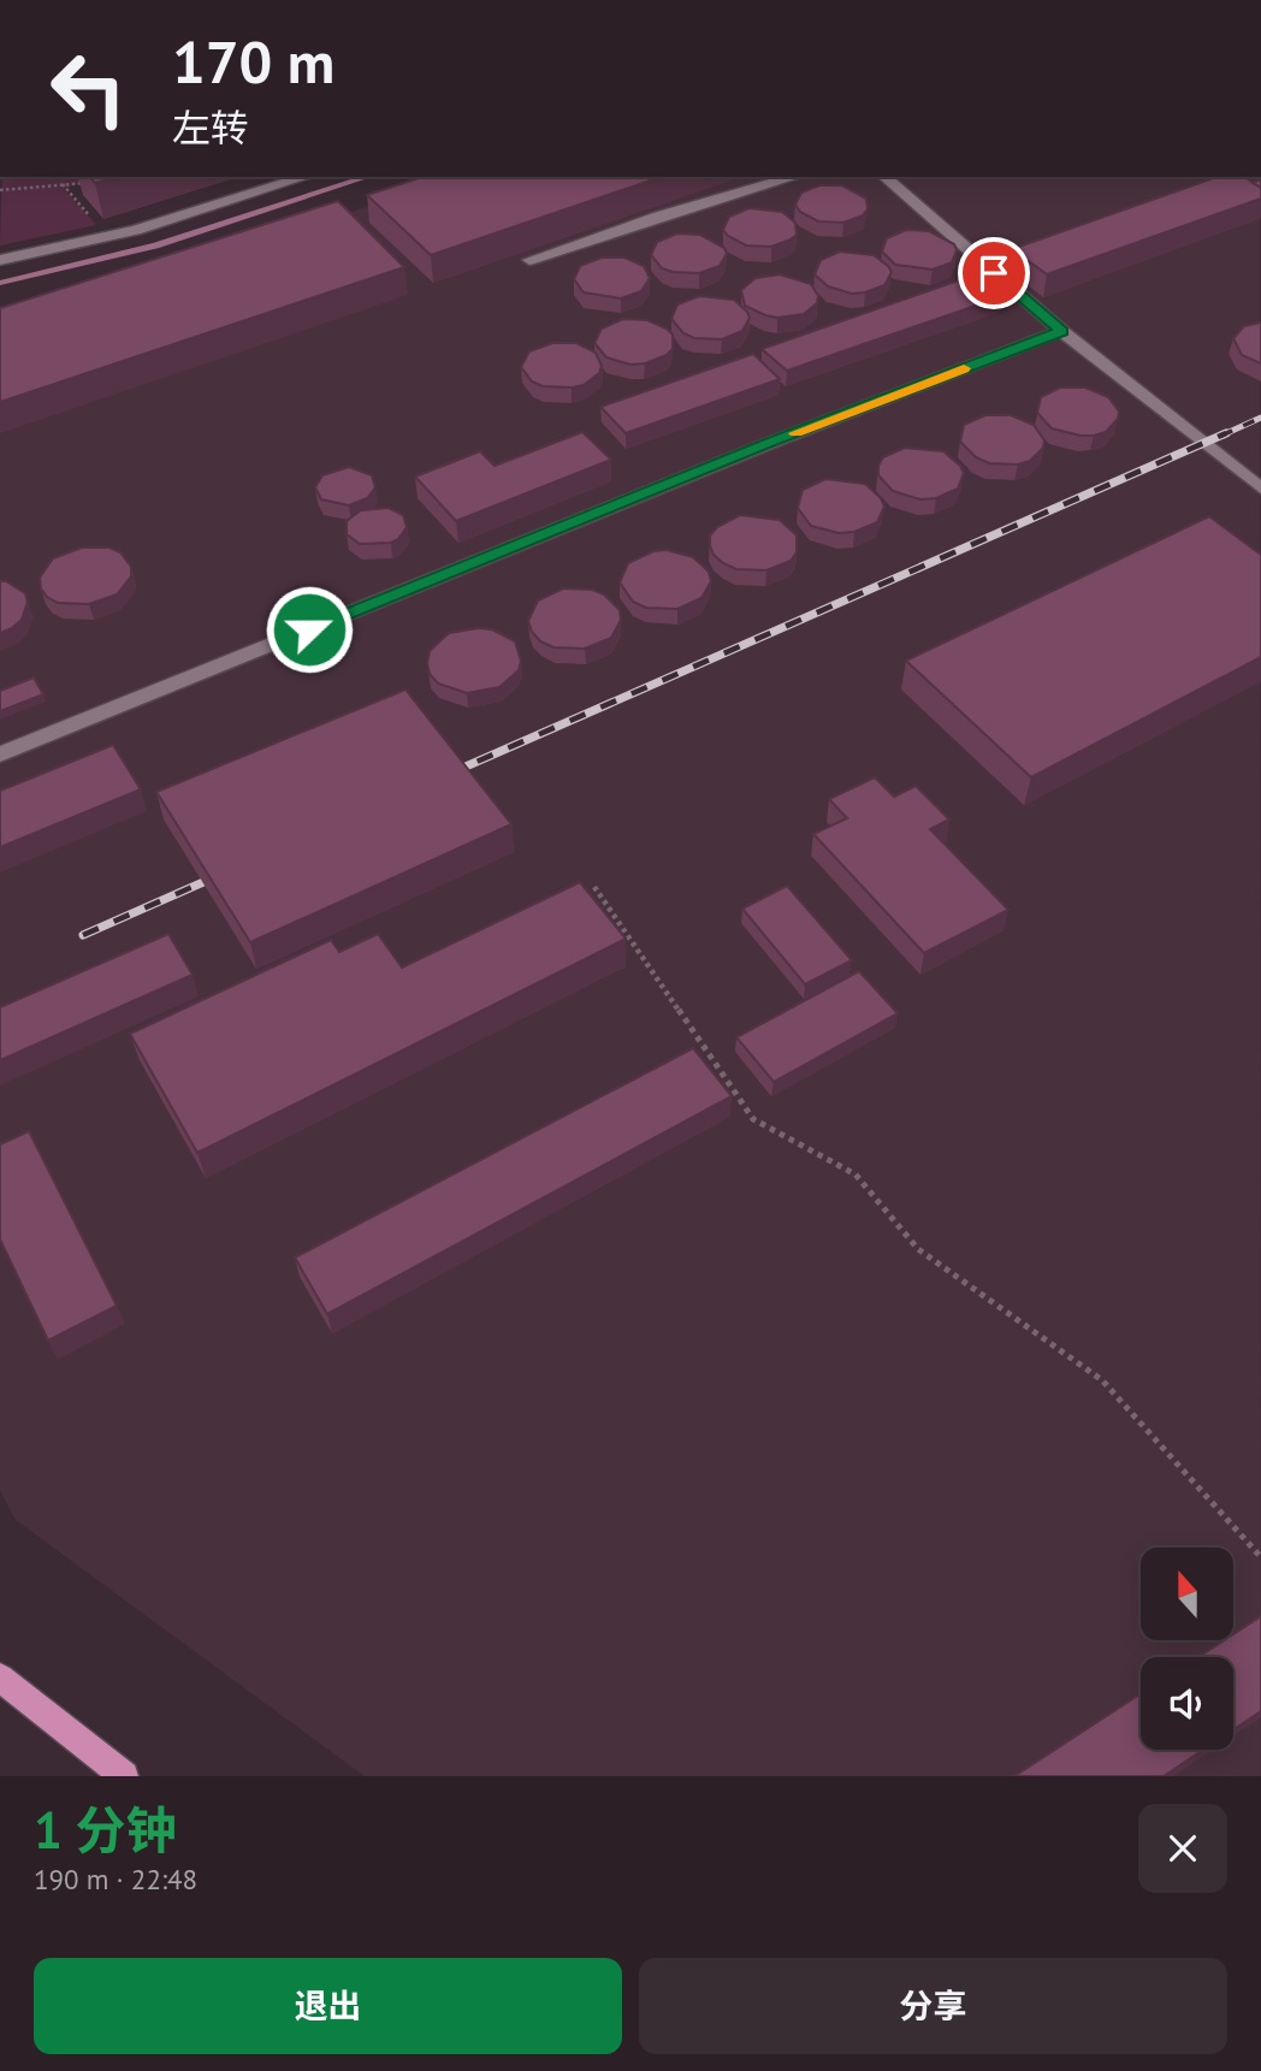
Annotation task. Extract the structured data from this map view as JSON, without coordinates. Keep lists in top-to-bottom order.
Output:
{
  "north": "top",
  "page": {
    "turn": ["170 m", "左转"],
    "heading": ["1 分钟", "190 m · 22:48"],
    "buttons": ["退出", "分享"]
  }
}
